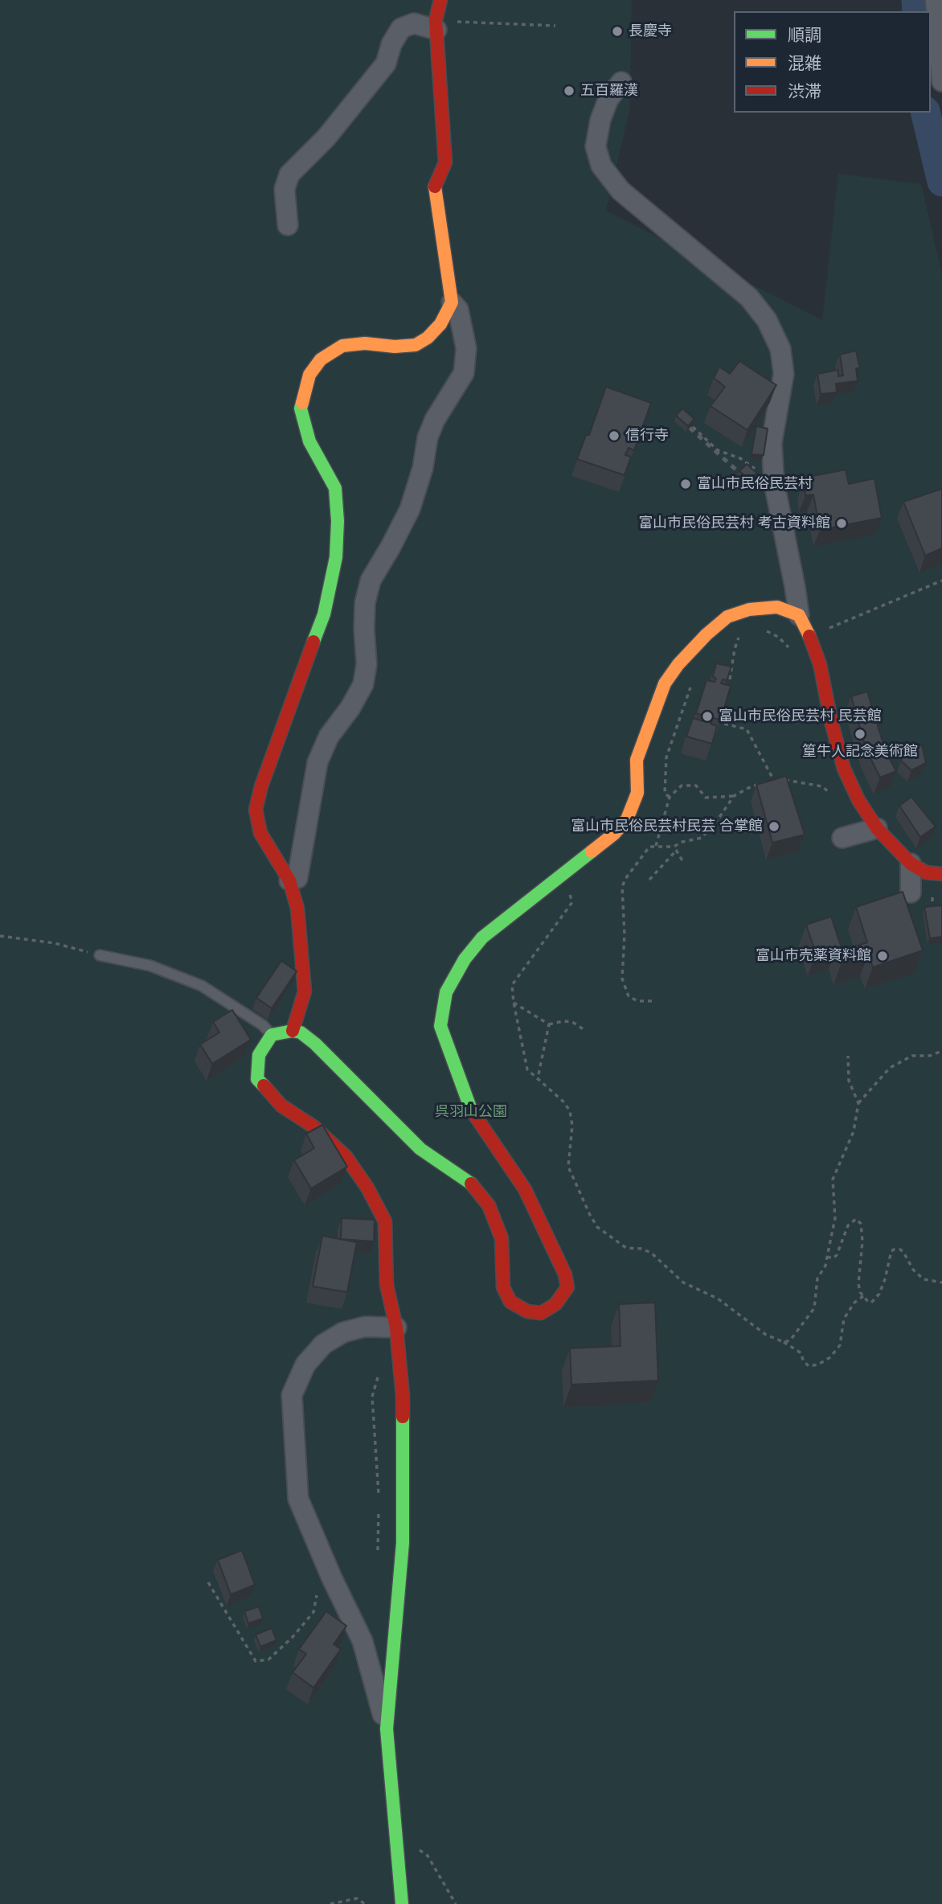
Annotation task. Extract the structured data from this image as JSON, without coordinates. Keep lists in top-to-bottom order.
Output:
{
  "parks": ["呉羽山公園"],
  "places": [
    "長慶寺",
    "五百羅漢",
    "信行寺",
    "富山市民俗民芸村",
    "富山市民俗民芸村 考古資料館",
    "富山市民俗民芸村 民芸館",
    "篁牛人記念美術館",
    "富山市民俗民芸村民芸 合掌館",
    "富山市売薬資料館"
  ],
  "legend": ["順調", "混雑", "渋滞"]
}
